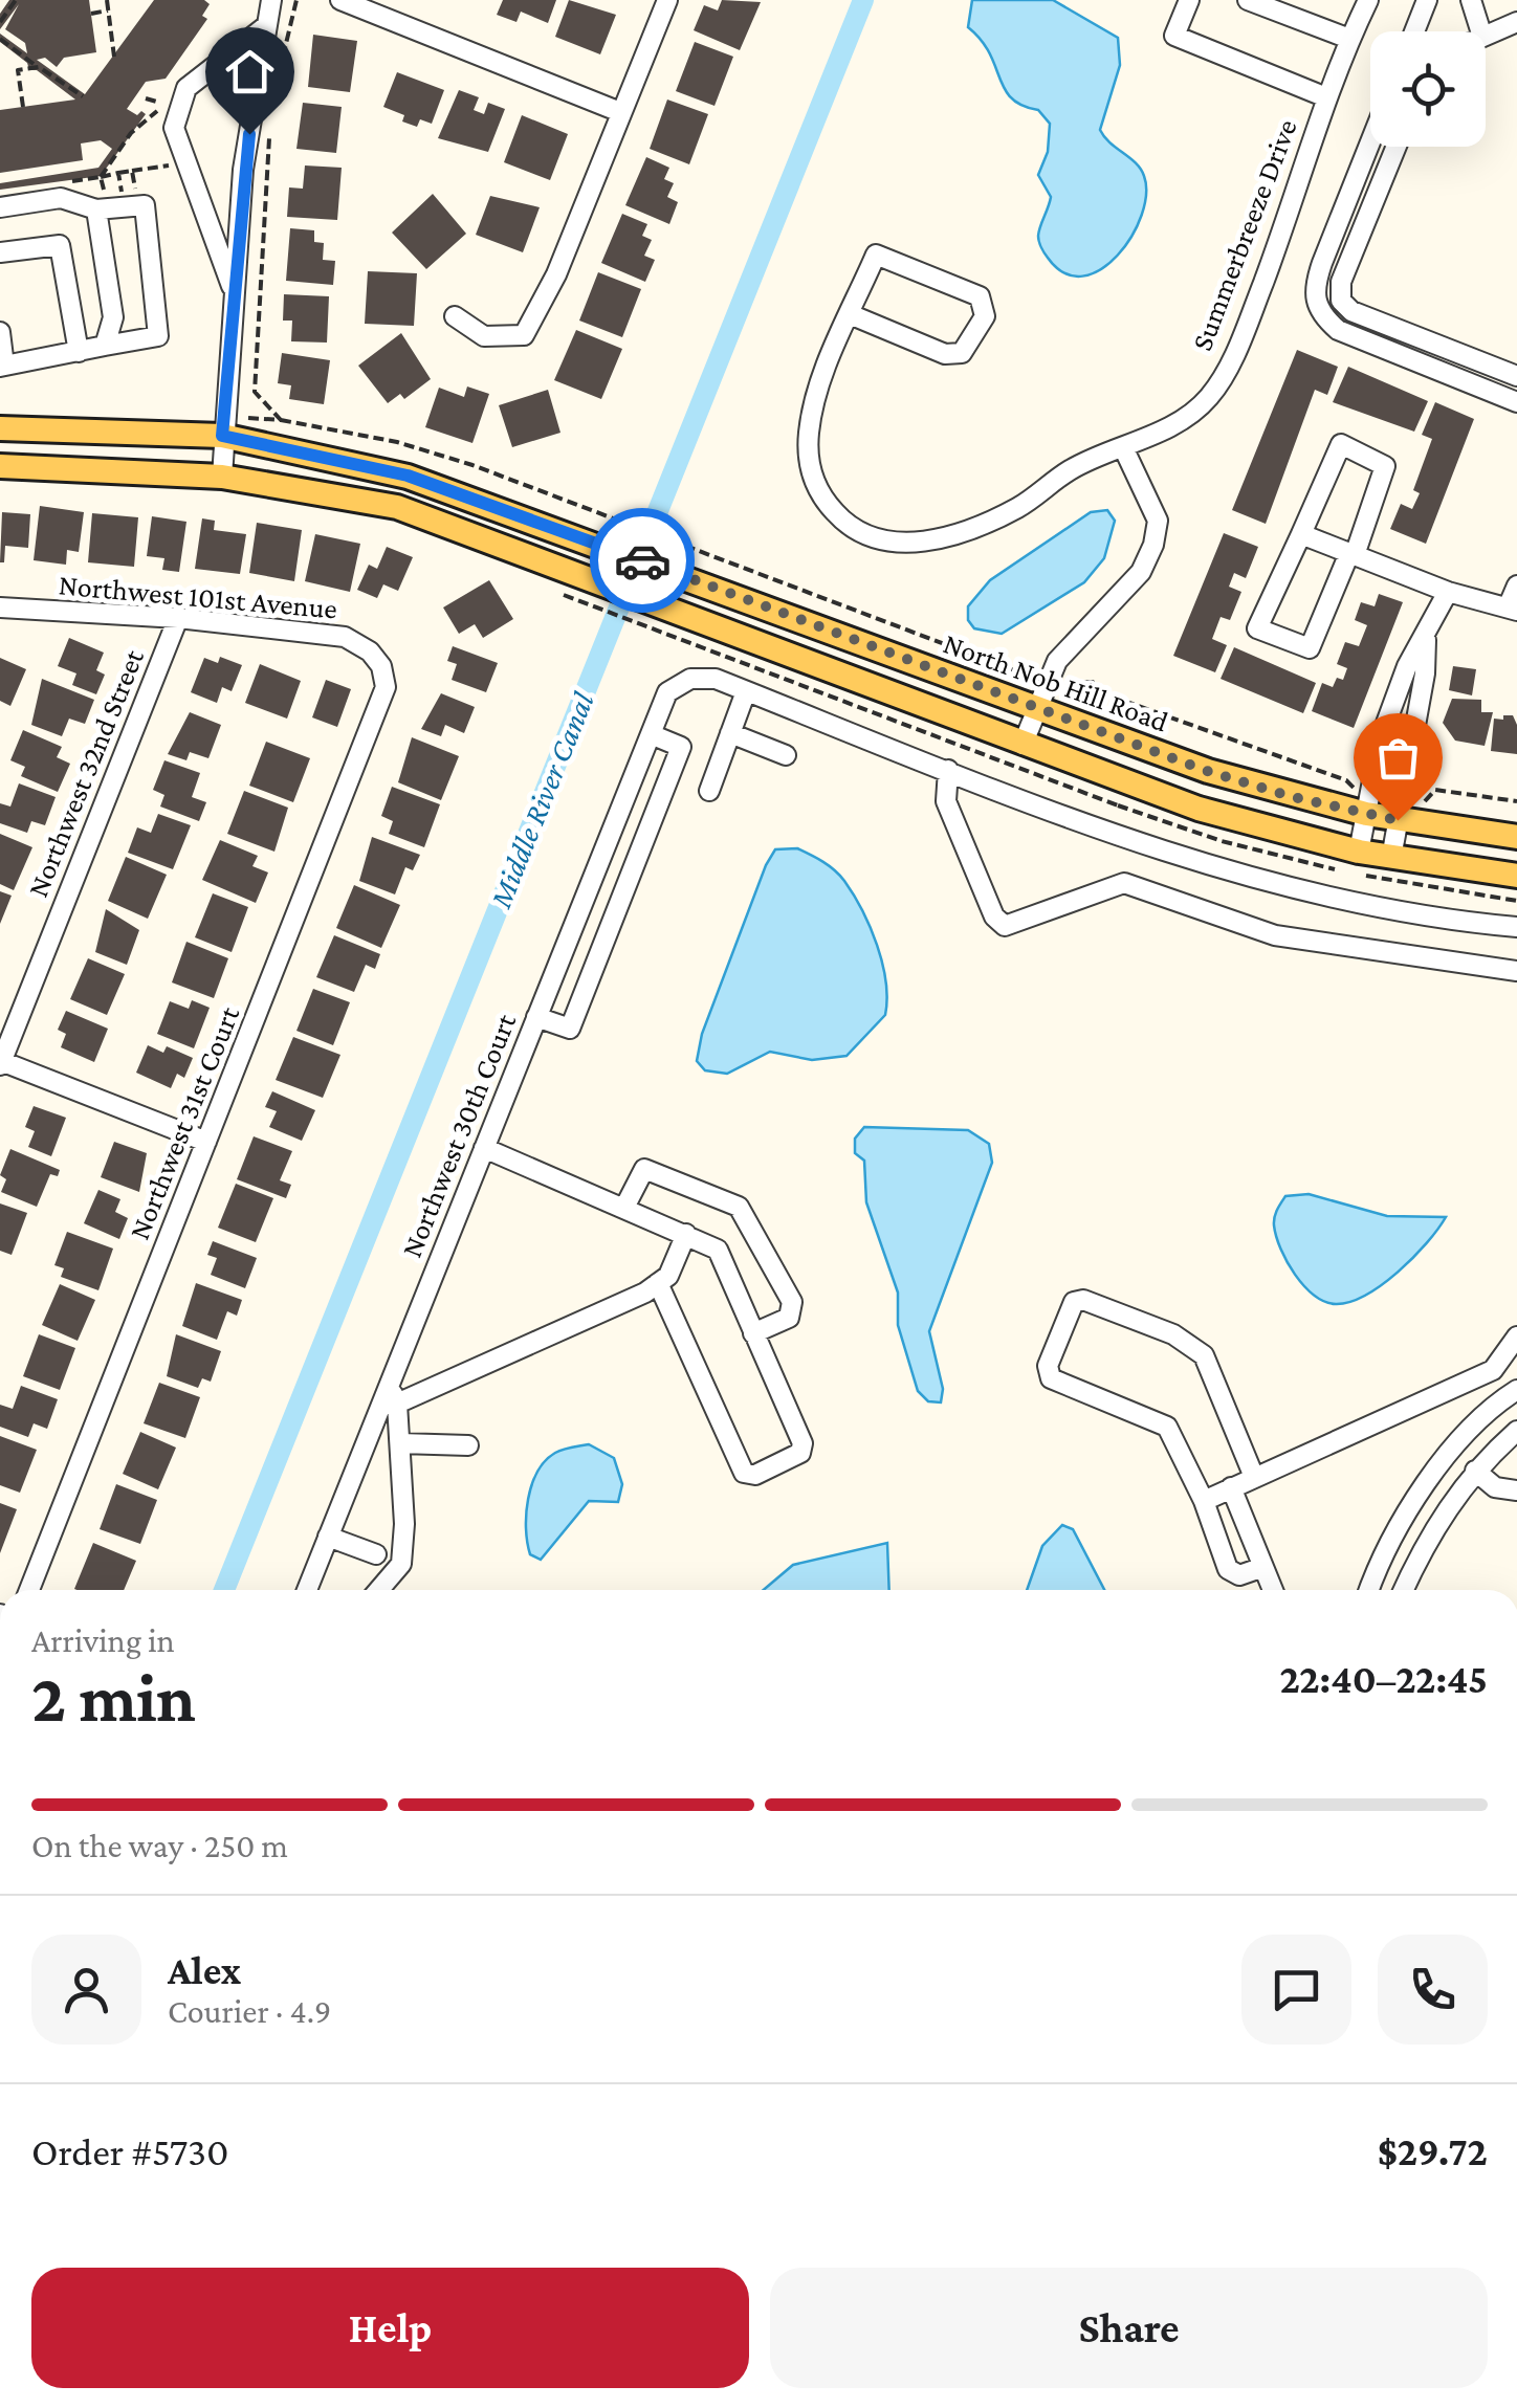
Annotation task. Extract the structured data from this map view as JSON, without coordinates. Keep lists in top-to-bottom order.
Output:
{
  "streets": {
    "main road": ["North Nob Hill Road"],
    "street": [
      "Summerbreeze Drive",
      "Northwest 101st Avenue",
      "Northwest 32nd Street",
      "Northwest 31st Court",
      "Northwest 30th Court"
    ]
  },
  "crossings": [
    ["Northwest 101st Avenue", "Northwest 32nd Street"],
    ["Northwest 101st Avenue", "Northwest 31st Court"]
  ],
  "water": ["Middle River Canal"],
  "page": {
    "heading": ["2 min", "Arriving in", "22:40–22:45"],
    "panel": [
      "Alex",
      "Courier · 4.9",
      "Order #5730",
      "$29.72"
    ],
    "bar": "On the way · 250 m",
    "buttons": ["Help", "Share"]
  }
}
